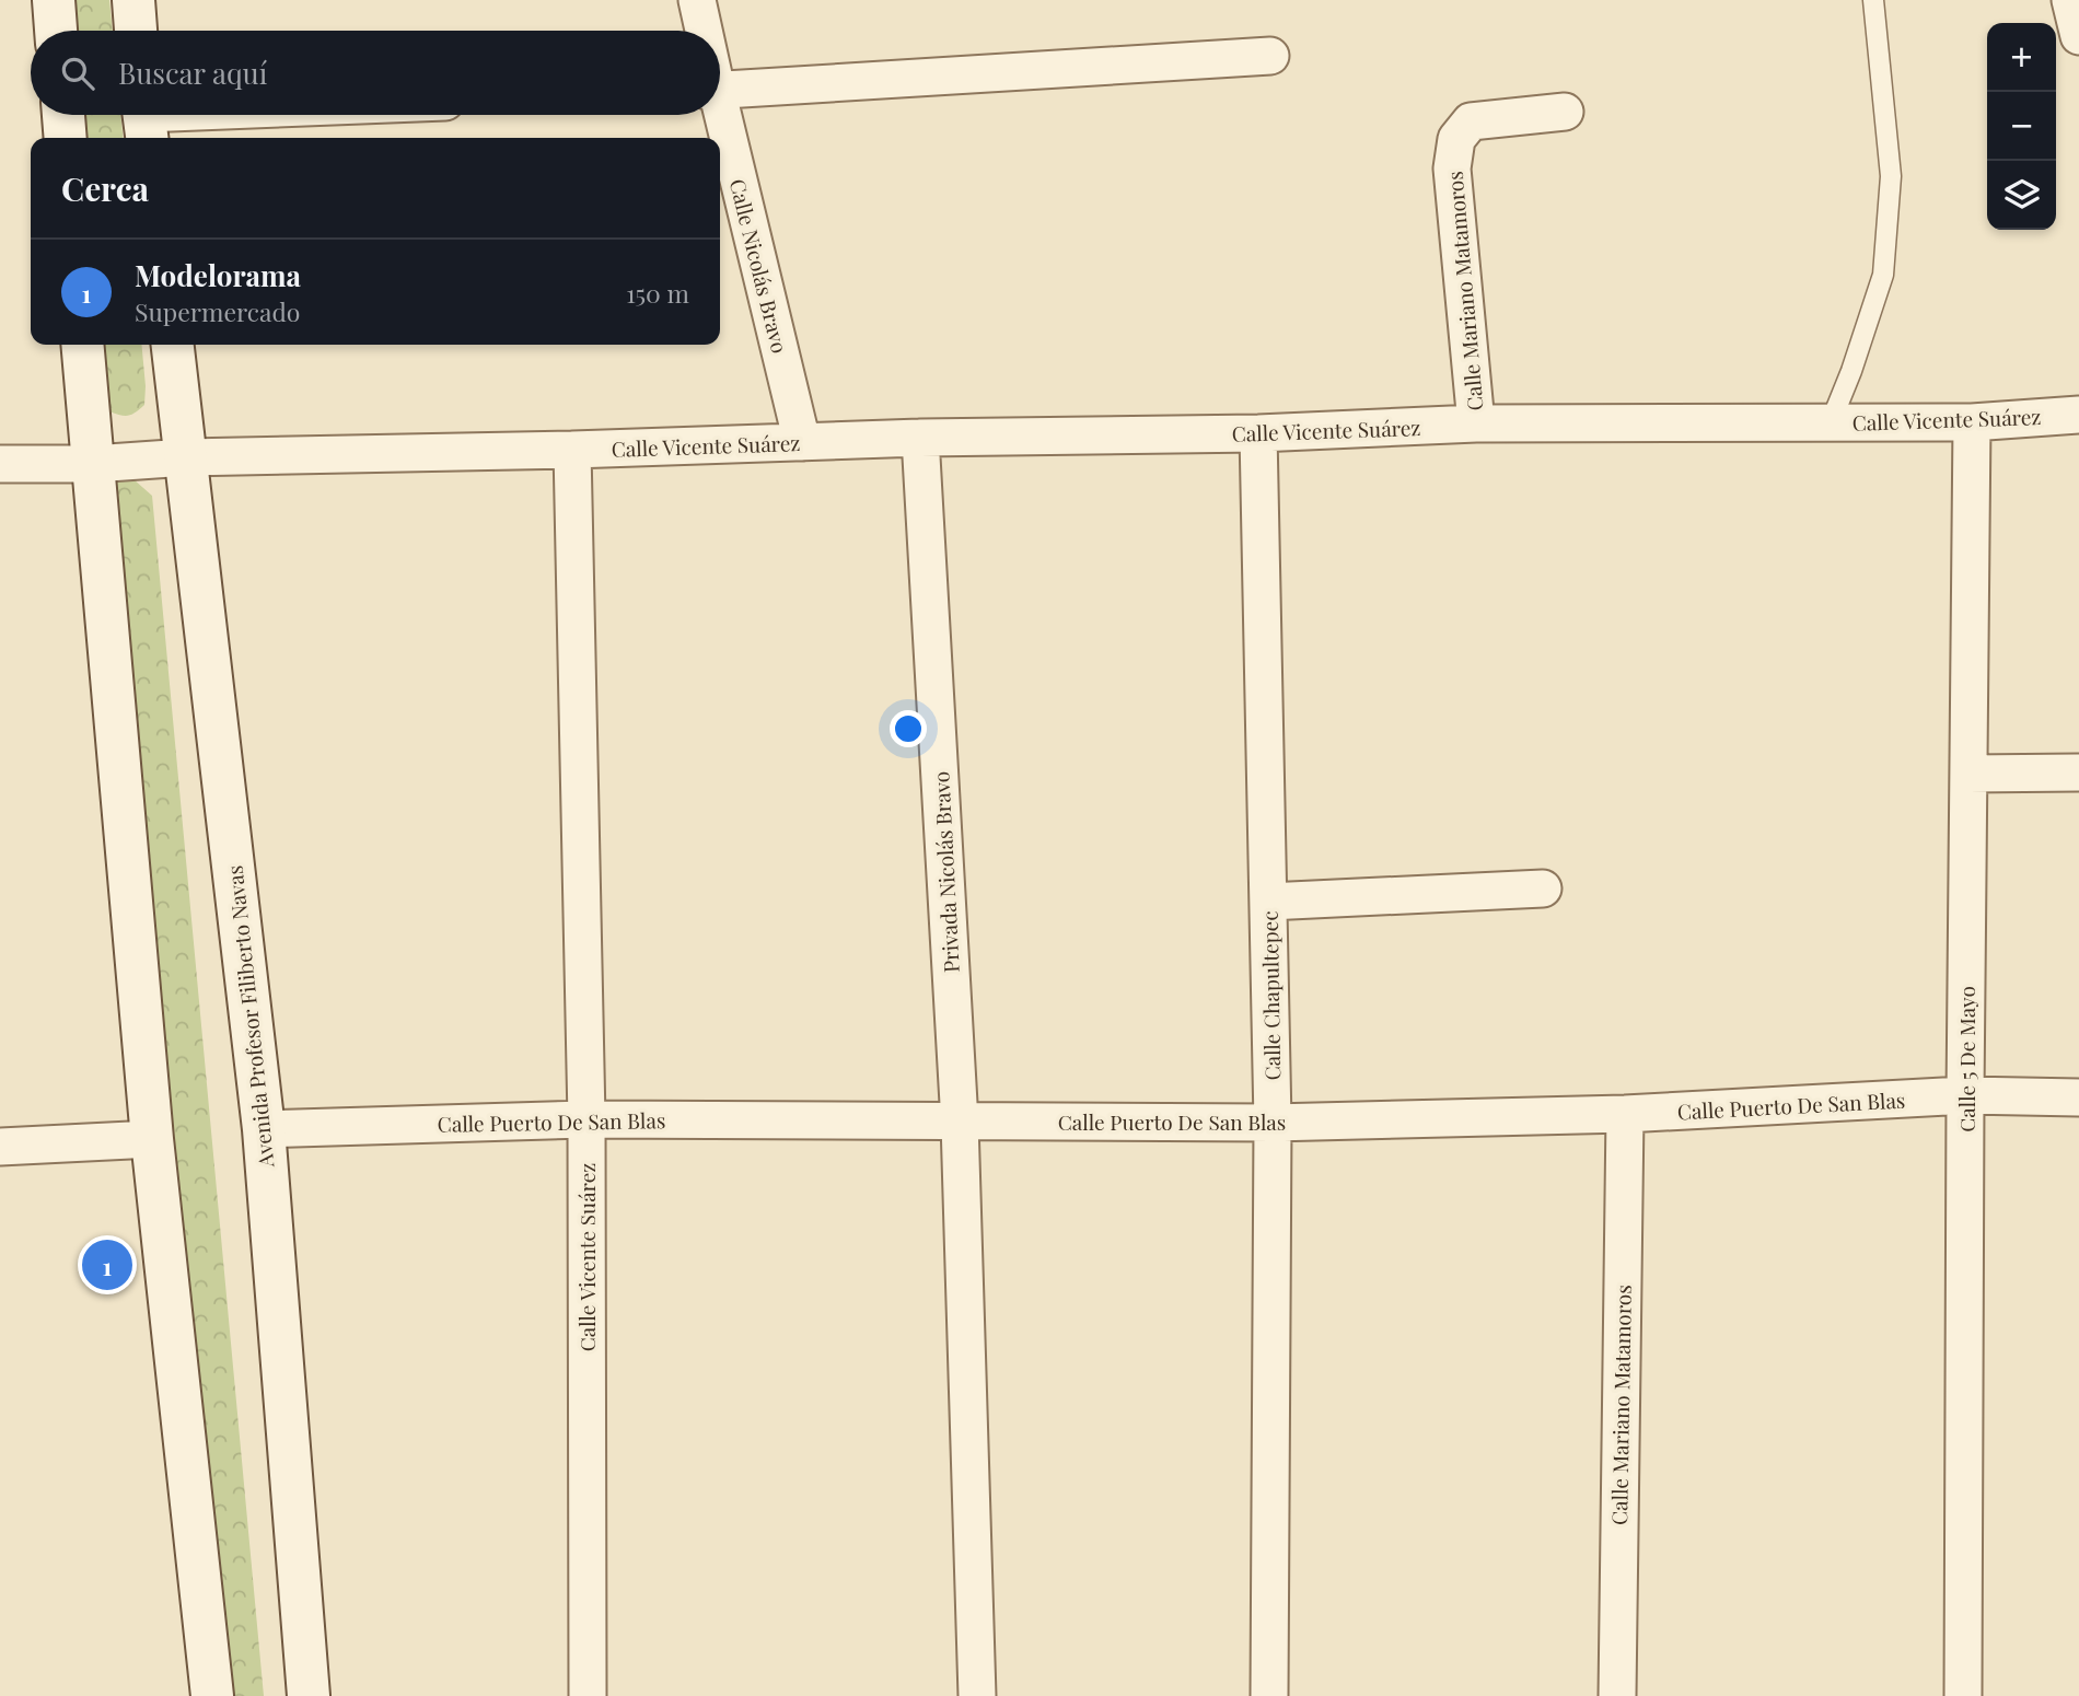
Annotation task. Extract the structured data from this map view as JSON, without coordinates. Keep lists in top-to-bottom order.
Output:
{
  "streets": {
    "main road": ["Avenida Profesor Filiberto Navas"],
    "street": [
      "Calle Nicolás Bravo",
      "Calle Mariano Matamoros",
      "Calle Vicente Suárez",
      "Privada Nicolás Bravo",
      "Calle Chapultepec",
      "Calle 5 De Mayo",
      "Calle Puerto De San Blas"
    ]
  },
  "crossings": [
    ["Calle Nicolás Bravo", "Calle Vicente Suárez"],
    ["Calle Mariano Matamoros", "Calle Vicente Suárez"],
    ["Calle Mariano Matamoros", "Calle Puerto De San Blas"],
    ["Calle Vicente Suárez", "Privada Nicolás Bravo"],
    ["Calle Vicente Suárez", "Calle Chapultepec"],
    ["Calle Vicente Suárez", "Avenida Profesor Filiberto Navas"],
    ["Calle Vicente Suárez", "Calle 5 De Mayo"],
    ["Calle Vicente Suárez", "Calle Puerto De San Blas"],
    ["Privada Nicolás Bravo", "Calle Puerto De San Blas"],
    ["Calle Chapultepec", "Calle Puerto De San Blas"],
    ["Avenida Profesor Filiberto Navas", "Calle Puerto De San Blas"],
    ["Calle 5 De Mayo", "Calle Puerto De San Blas"]
  ],
  "page": {
    "map_buttons": ["+", "−"],
    "search": "Buscar aquí",
    "heading": "Cerca",
    "list": [
      {
        "mark": "1",
        "name": "Modelorama",
        "note": "Supermercado",
        "value": "150 m"
      }
    ],
    "pins": "1"
  }
}
